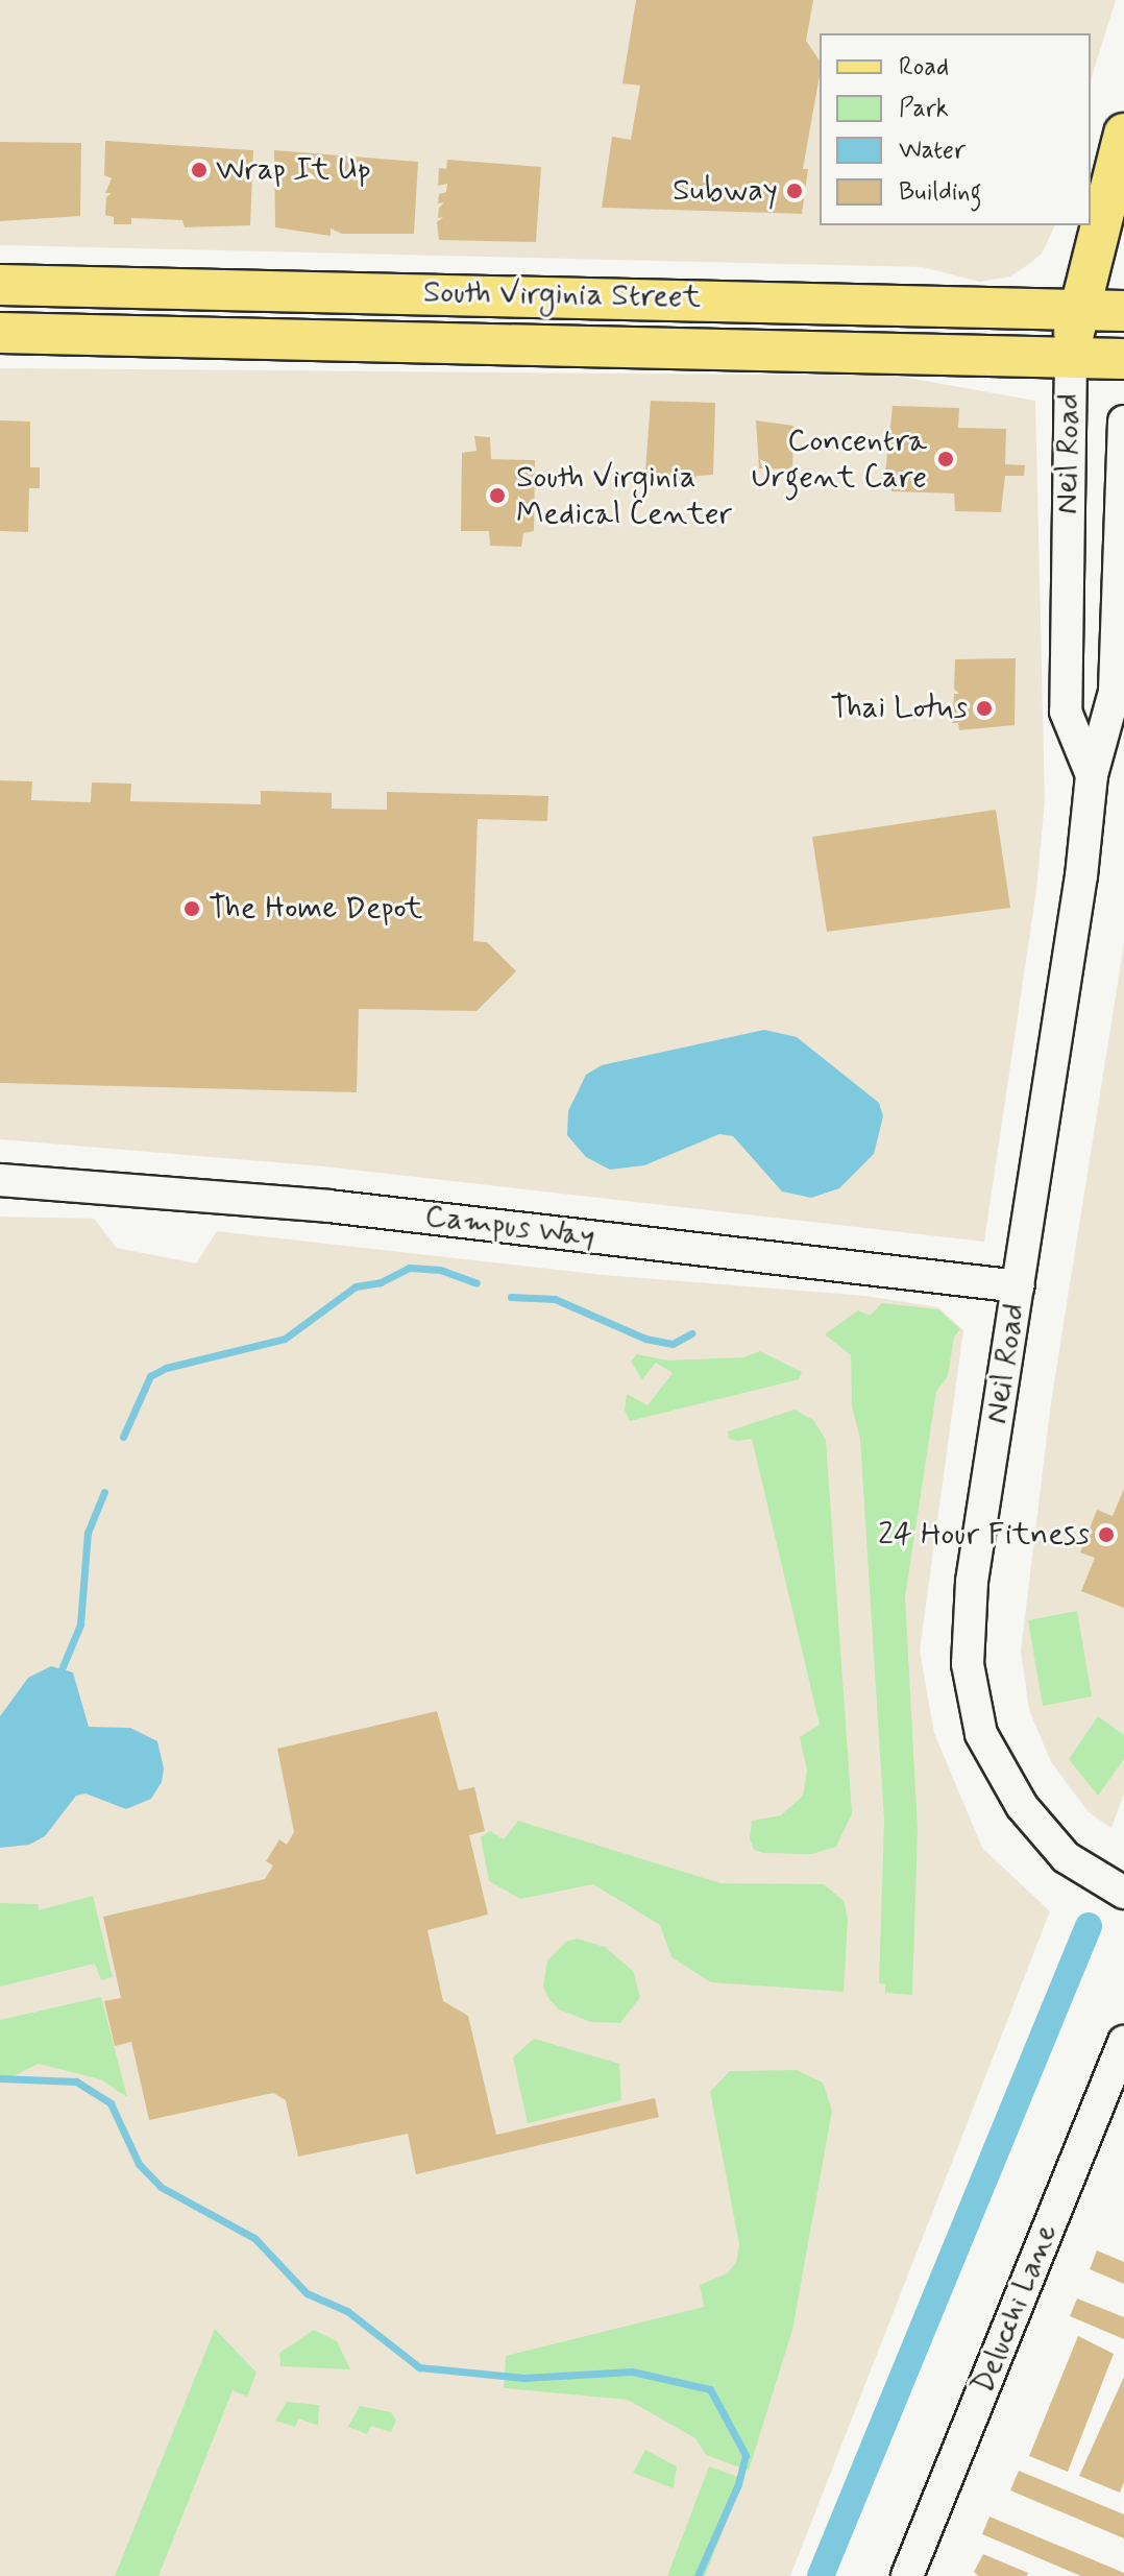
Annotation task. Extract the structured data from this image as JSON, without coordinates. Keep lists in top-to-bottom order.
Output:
{
  "streets": {
    "main road": ["South Virginia Street", "Neil Road"],
    "street": ["Campus Way", "Delucchi Lane"]
  },
  "crossings": [
    ["South Virginia Street", "Neil Road"],
    ["Neil Road", "Campus Way"]
  ],
  "places": [
    "Wrap It Up",
    "Subway",
    "Concentra Urgent Care",
    "South Virginia Medical Center",
    "Thai Lotus",
    "The Home Depot",
    "24 Hour Fitness"
  ],
  "legend": [
    "Road",
    "Park",
    "Water",
    "Building"
  ]
}
